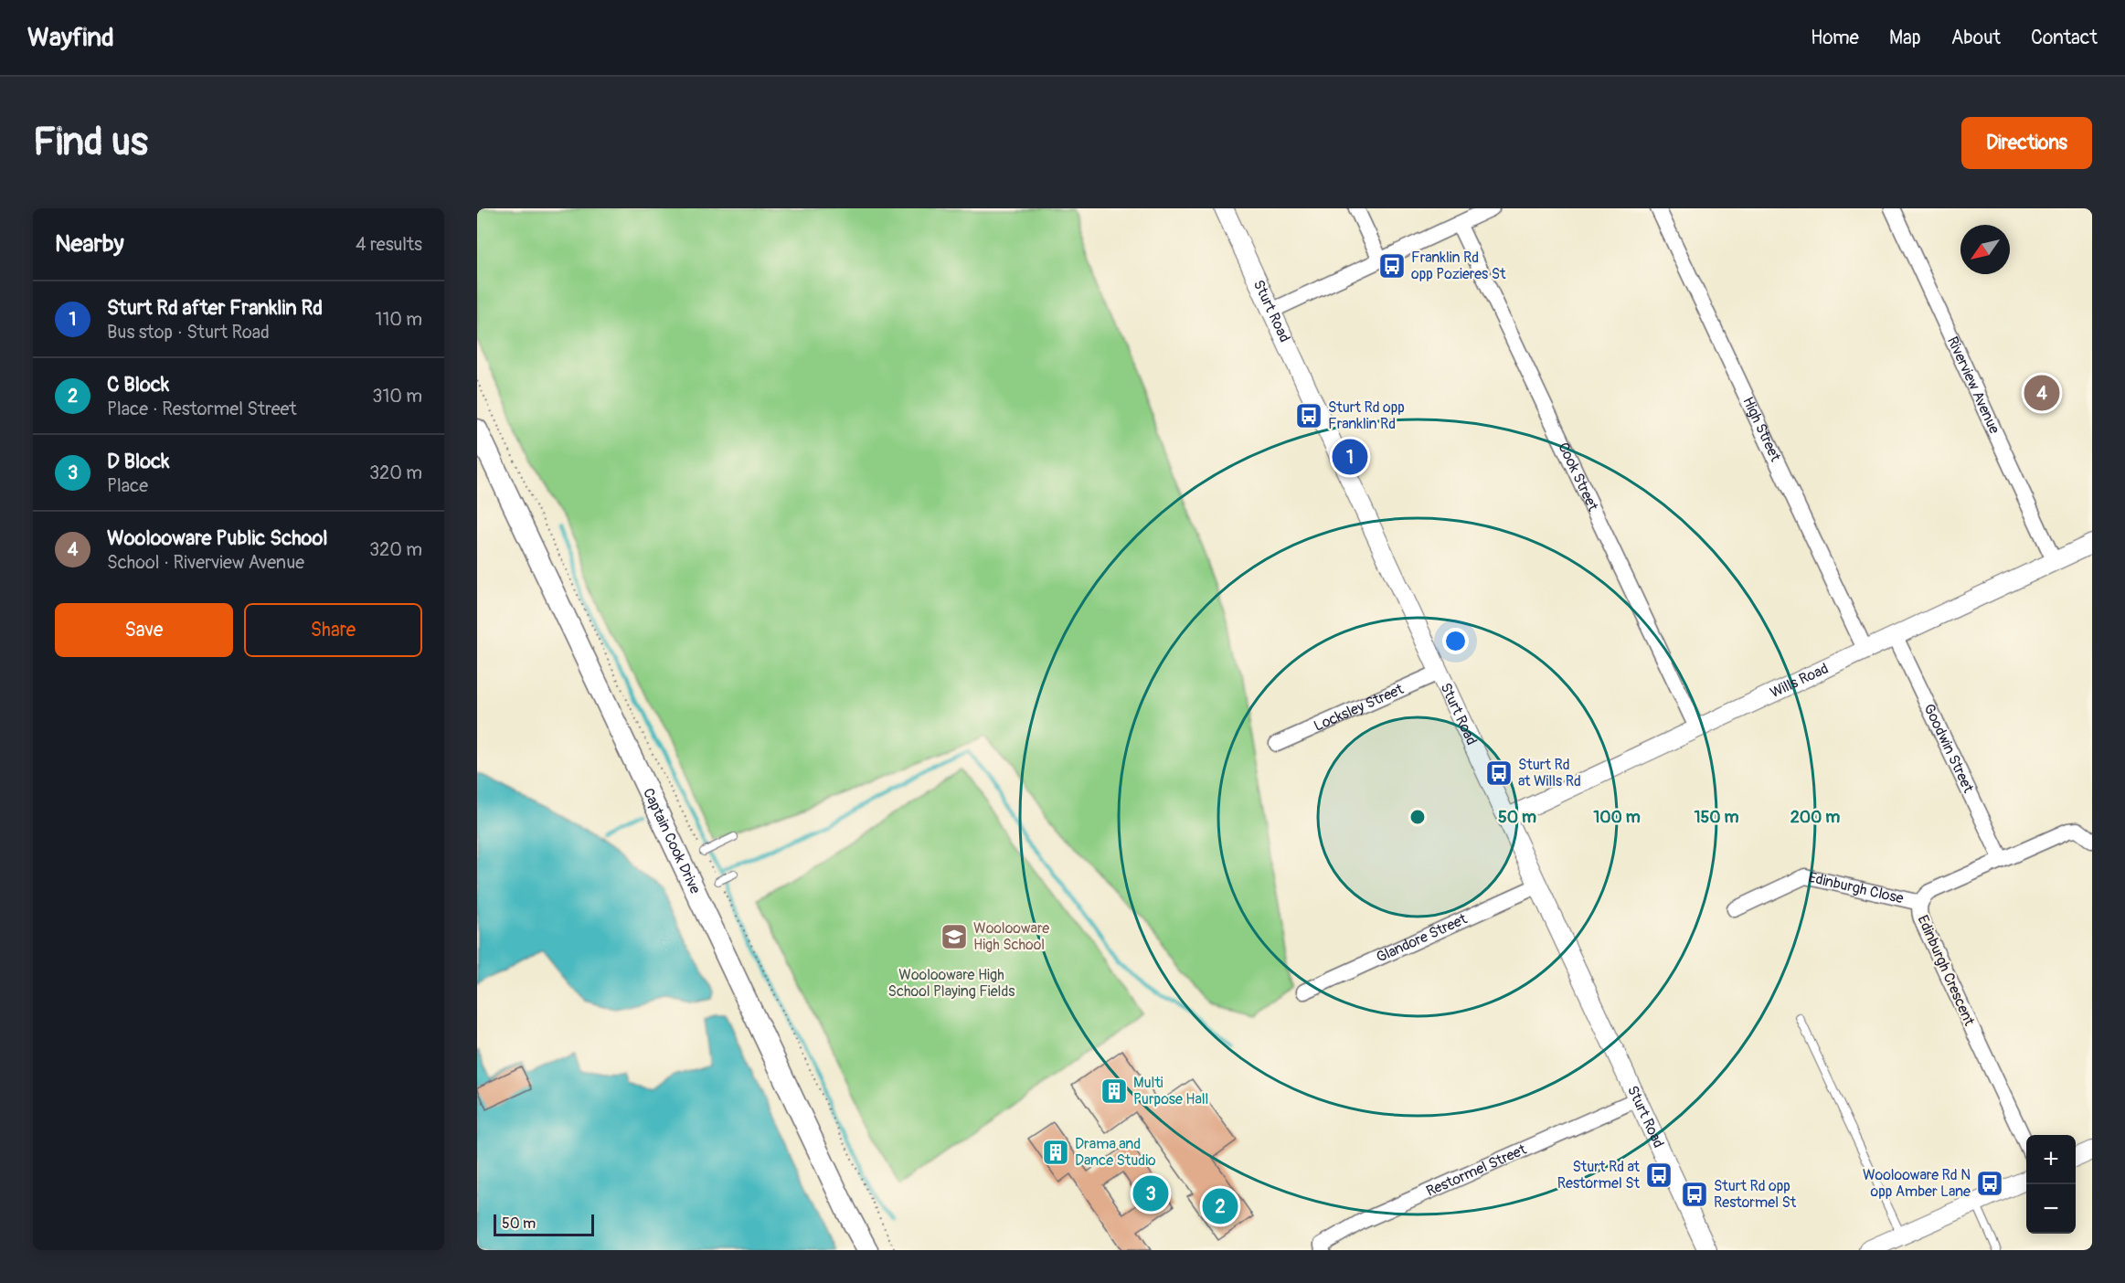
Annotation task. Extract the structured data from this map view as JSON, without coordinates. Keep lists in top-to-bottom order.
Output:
{
  "streets": {
    "main road": ["Captain Cook Drive"],
    "street": [
      "Sturt Road",
      "Riverview Avenue",
      "High Street",
      "Cook Street",
      "Wills Road",
      "Locksley Street",
      "Goodwin Street",
      "Edinburgh Close",
      "Glandore Street",
      "Edinburgh Crescent",
      "Restormel Street"
    ]
  },
  "crossings": [
    ["Sturt Road", "Wills Road"],
    ["Sturt Road", "Locksley Street"],
    ["Sturt Road", "Glandore Street"],
    ["Sturt Road", "Restormel Street"],
    ["Riverview Avenue", "Wills Road"],
    ["High Street", "Wills Road"],
    ["Cook Street", "Wills Road"],
    ["Wills Road", "Goodwin Street"],
    ["Goodwin Street", "Edinburgh Crescent"],
    ["Edinburgh Close", "Edinburgh Crescent"]
  ],
  "parks": ["Woolooware High School Playing Fields"],
  "places": {
    "bus stop": [
      "Franklin Rd opp Pozieres St",
      "Sturt Rd opp Franklin Rd",
      "Sturt Rd at Wills Rd",
      "Sturt Rd at Restormel St",
      "Woolooware Rd N opp Amber Lane",
      "Sturt Rd opp Restormel St"
    ],
    "school or university": ["Woolooware High School"],
    "building": ["Multi Purpose Hall", "Drama and Dance Studio"]
  },
  "scale_bar": "50 m",
  "north": "bottom left",
  "page": {
    "header": "Wayfind",
    "nav": [
      "Home",
      "Map",
      "About",
      "Contact"
    ],
    "buttons": [
      "Directions",
      ["Save", "Share"]
    ],
    "title": "Find us",
    "heading": ["Nearby", "4 results"],
    "list": [
      {
        "mark": "1",
        "name": "Sturt Rd after Franklin Rd",
        "note": "Bus stop · Sturt Road",
        "value": "110 m"
      },
      {
        "mark": "2",
        "name": "C Block",
        "note": "Place · Restormel Street",
        "value": "310 m"
      },
      {
        "mark": "3",
        "name": "D Block",
        "note": "Place",
        "value": "320 m"
      },
      {
        "mark": "4",
        "name": "Woolooware Public School",
        "note": "School · Riverview Avenue",
        "value": "320 m"
      }
    ],
    "pins": [
      "4",
      "1",
      "3",
      "2"
    ],
    "map_buttons": ["+", "−"],
    "scale": "50 m"
  },
  "rings": [
    "50 m",
    "100 m",
    "150 m",
    "200 m"
  ]
}
